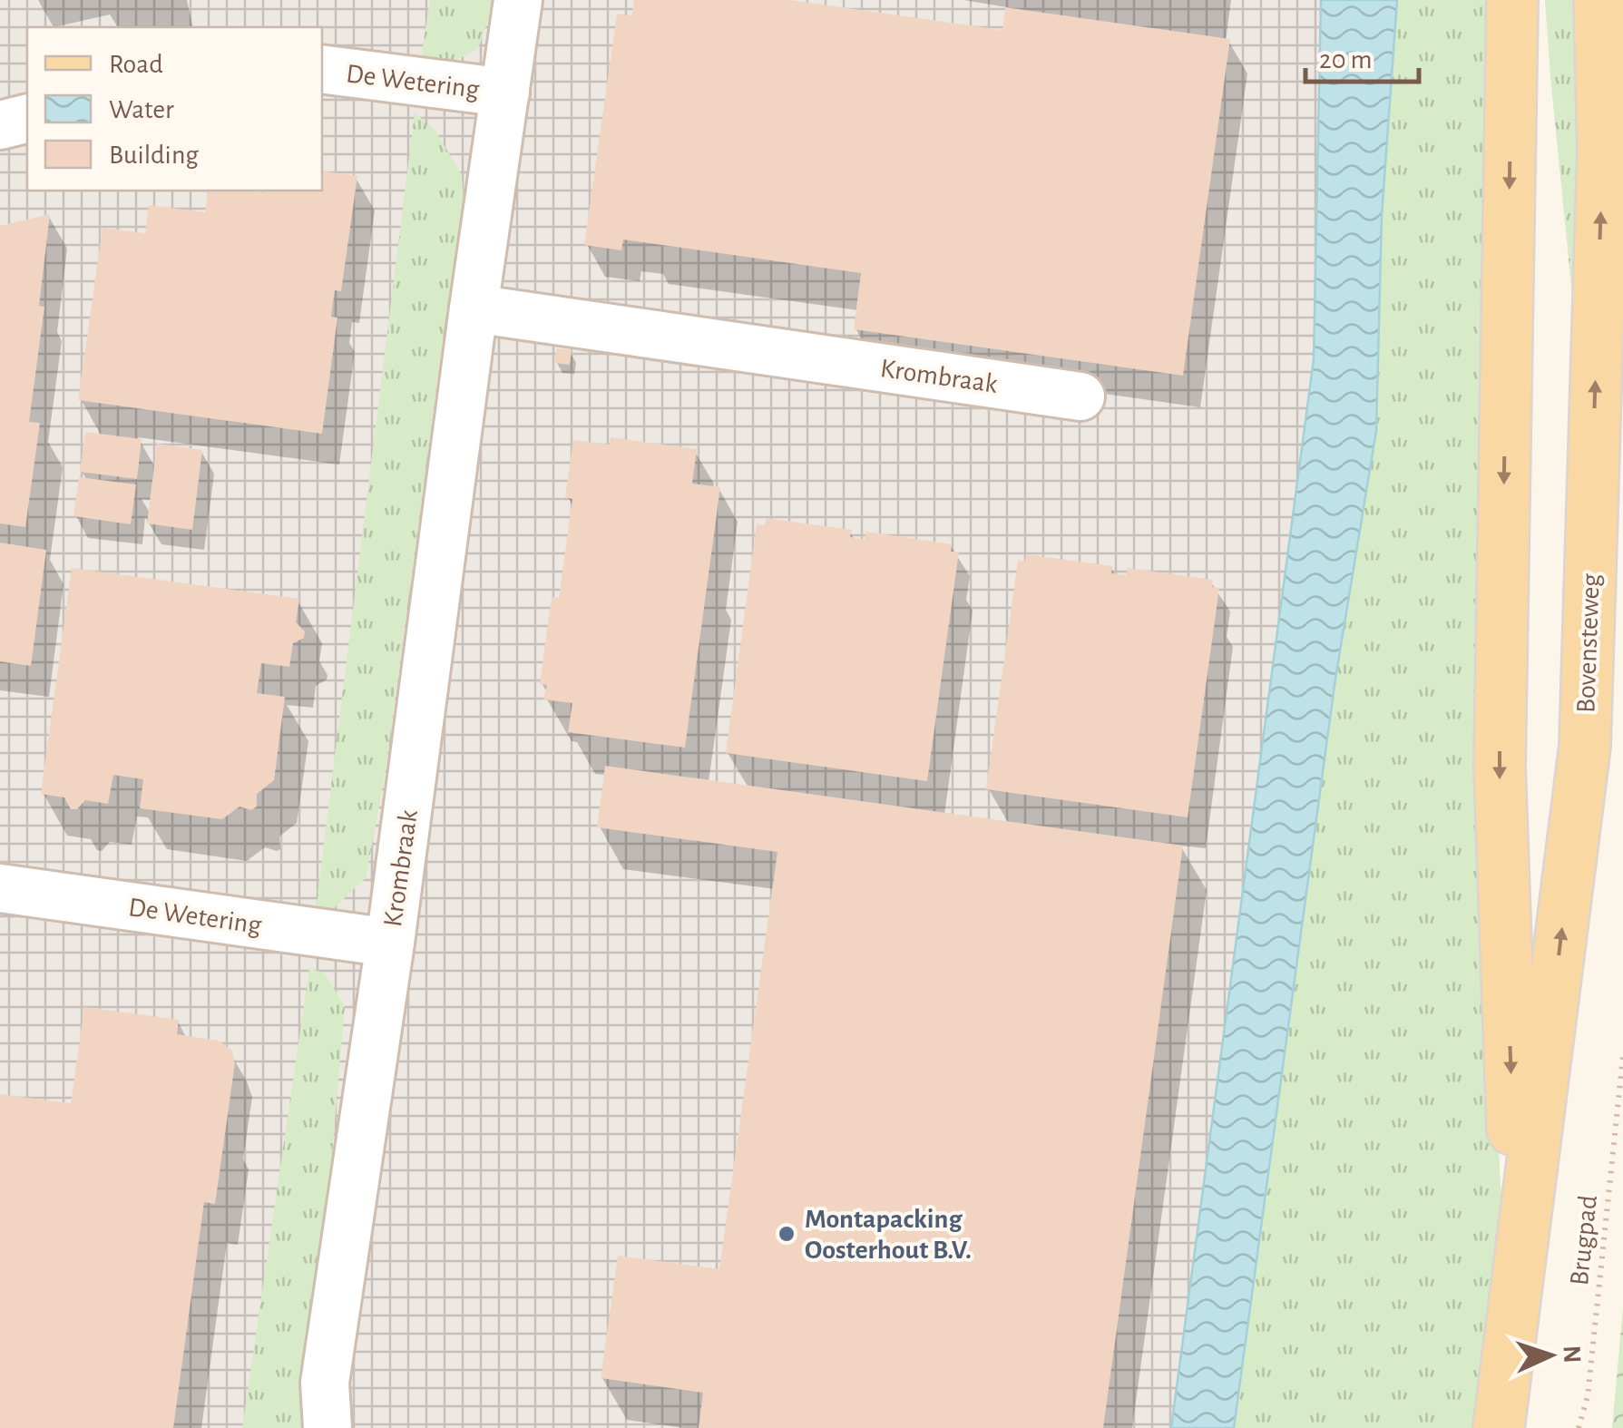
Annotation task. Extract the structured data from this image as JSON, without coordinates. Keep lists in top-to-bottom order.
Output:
{
  "streets": {
    "main road": ["Bovensteweg"],
    "street": ["De Wetering", "Krombraak"],
    "path": ["Brugpad"]
  },
  "crossings": [
    ["De Wetering", "Krombraak"]
  ],
  "places": ["Montapacking Oosterhout B.V."],
  "legend": ["Road", "Water", "Building"],
  "scale_bar": "20 m",
  "north": "right"
}
